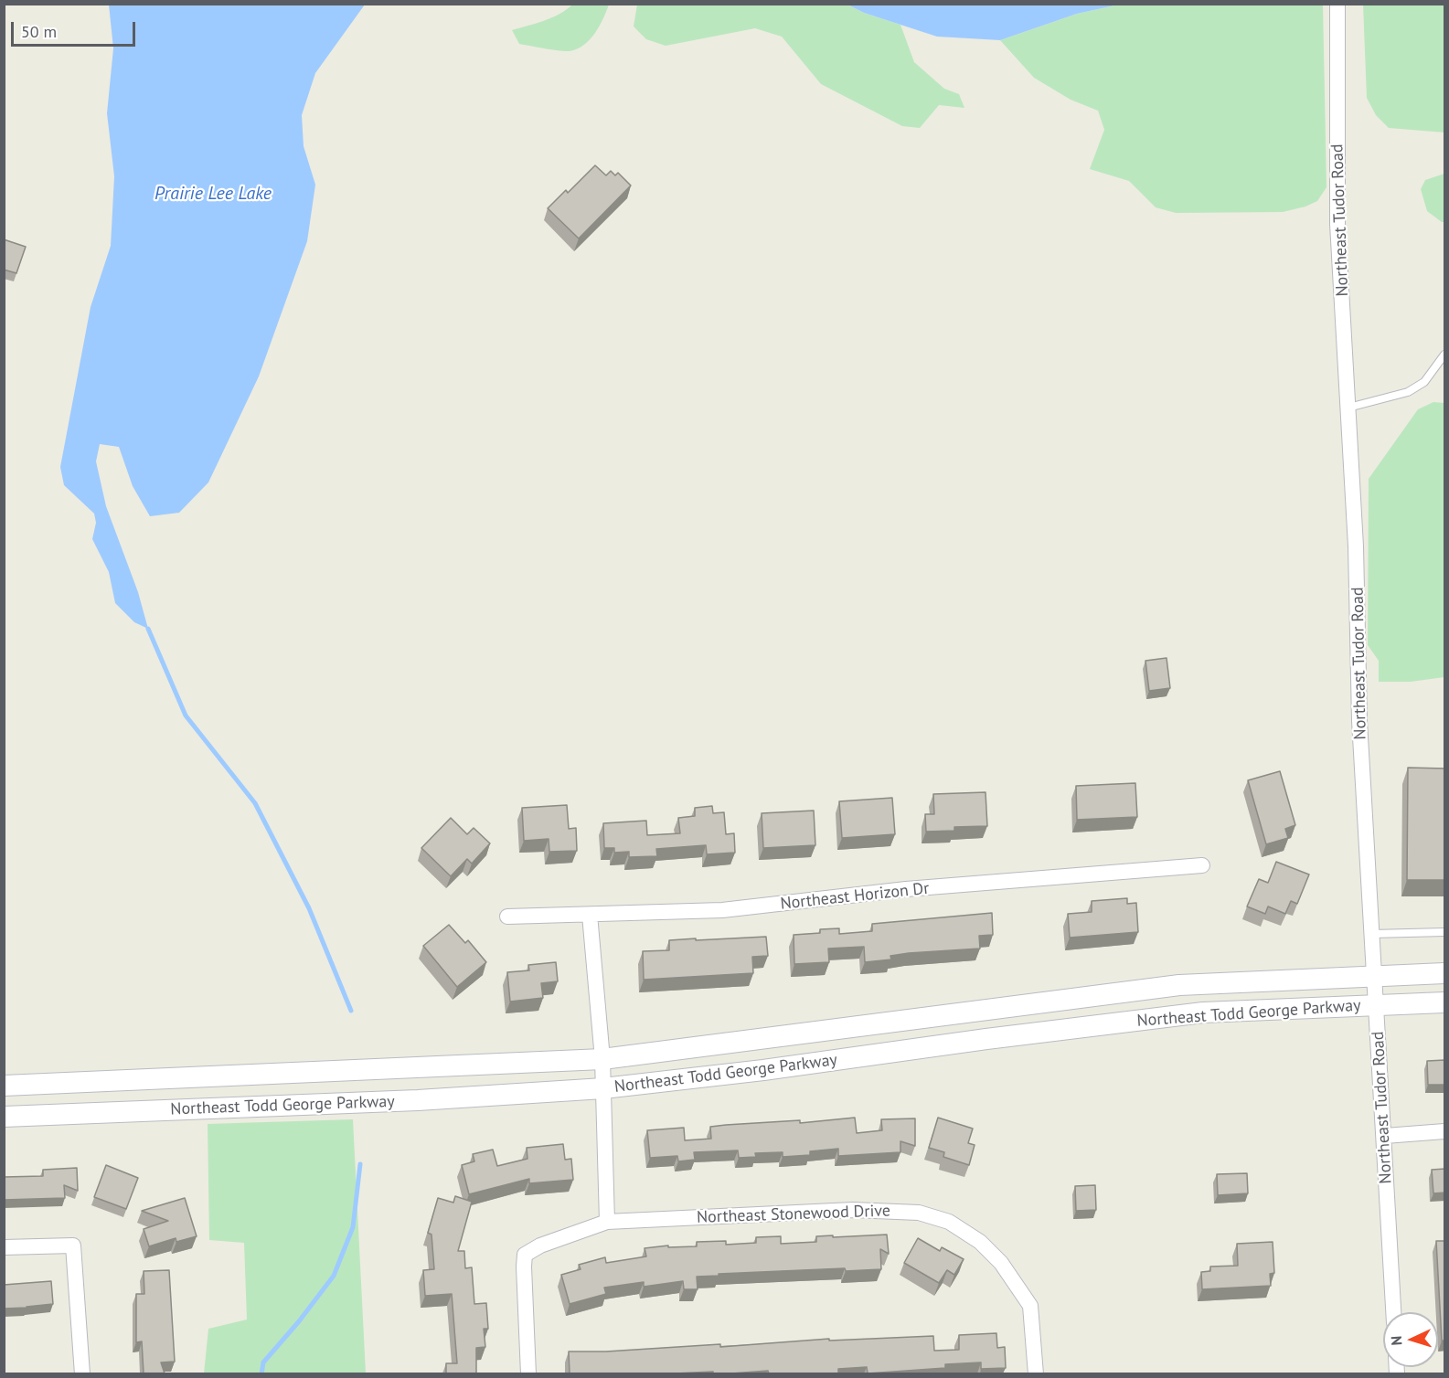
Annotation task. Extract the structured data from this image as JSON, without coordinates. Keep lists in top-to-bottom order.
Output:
{
  "streets": {
    "main road": ["Northeast Todd George Parkway"],
    "street": ["Northeast Tudor Road", "Northeast Horizon Dr", "Northeast Stonewood Drive"]
  },
  "crossings": [
    ["Northeast Tudor Road", "Northeast Todd George Parkway"]
  ],
  "water": ["Prairie Lee Lake"],
  "scale_bar": "50 m",
  "north": "left"
}
